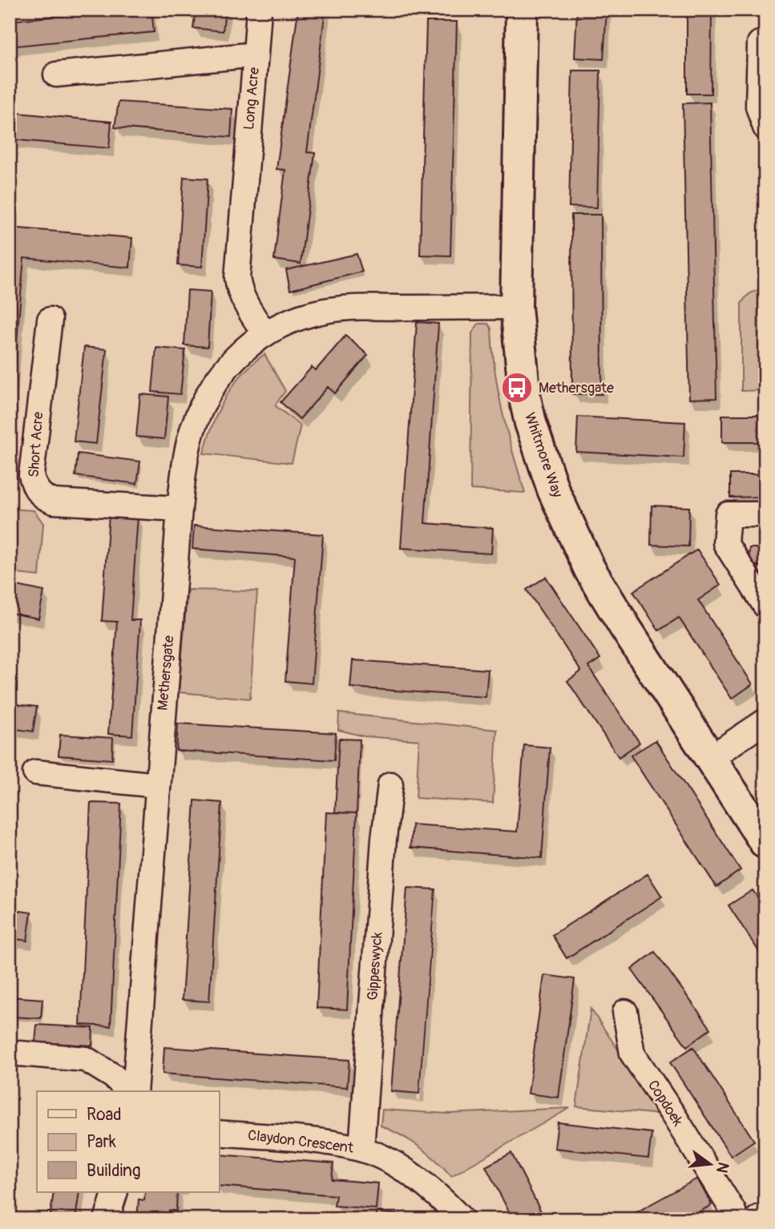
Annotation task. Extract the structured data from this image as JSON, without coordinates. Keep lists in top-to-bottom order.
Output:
{
  "streets": {
    "street": [
      "Long Acre",
      "Short Acre",
      "Whitmore Way",
      "Methersgate",
      "Gippeswyck",
      "Copdoek",
      "Claydon Crescent"
    ]
  },
  "crossings": [
    ["Long Acre", "Methersgate"],
    ["Short Acre", "Methersgate"],
    ["Whitmore Way", "Methersgate"],
    ["Gippeswyck", "Claydon Crescent"]
  ],
  "places": {
    "bus stop": ["Methersgate"]
  },
  "legend": ["Road", "Park", "Building"],
  "north": "right"
}
